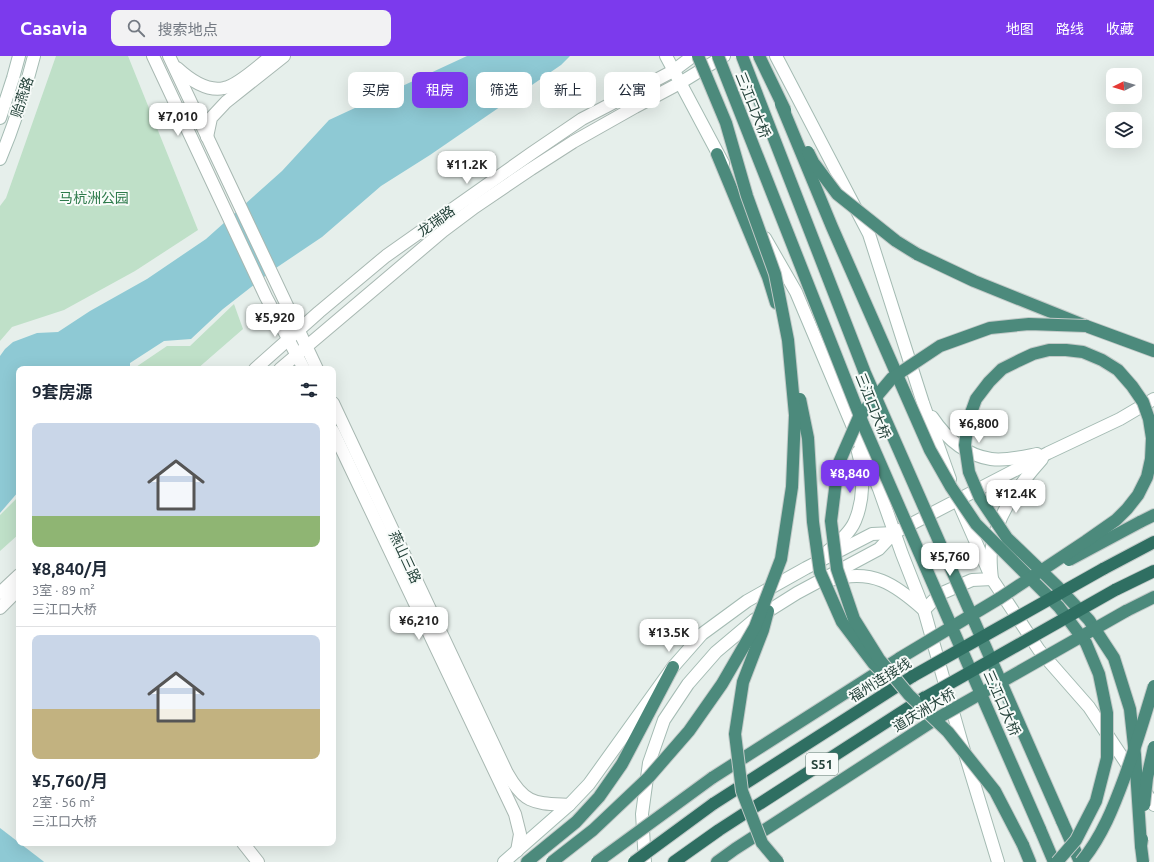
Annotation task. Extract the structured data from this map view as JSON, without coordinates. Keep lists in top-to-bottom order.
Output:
{
  "streets": {
    "highway": [
      "三江口大桥",
      "福州连接线",
      "道庆洲大桥",
      "S51"
    ],
    "main road": ["贻燕路", "龙瑞路", "燕山三路"]
  },
  "parks": ["马杭洲公园"],
  "north": "left",
  "page": {
    "header": "Casavia",
    "search": "搜索地点",
    "nav": ["地图", "路线", "收藏"],
    "chip": [
      "买房",
      "租房",
      "筛选",
      "新上",
      "公寓"
    ],
    "price": [
      "¥7,010",
      "¥11.2K",
      "¥5,920",
      "¥6,800",
      "¥8,840",
      "¥12.4K",
      "¥5,760",
      "¥6,210",
      "¥13.5K"
    ],
    "heading": "9套房源",
    "list": [
      {
        "name": "¥8,840/月",
        "note": "3室 · 89 m² · 三江口大桥"
      },
      {
        "name": "¥5,760/月",
        "note": "2室 · 56 m² · 三江口大桥"
      }
    ]
  }
}
